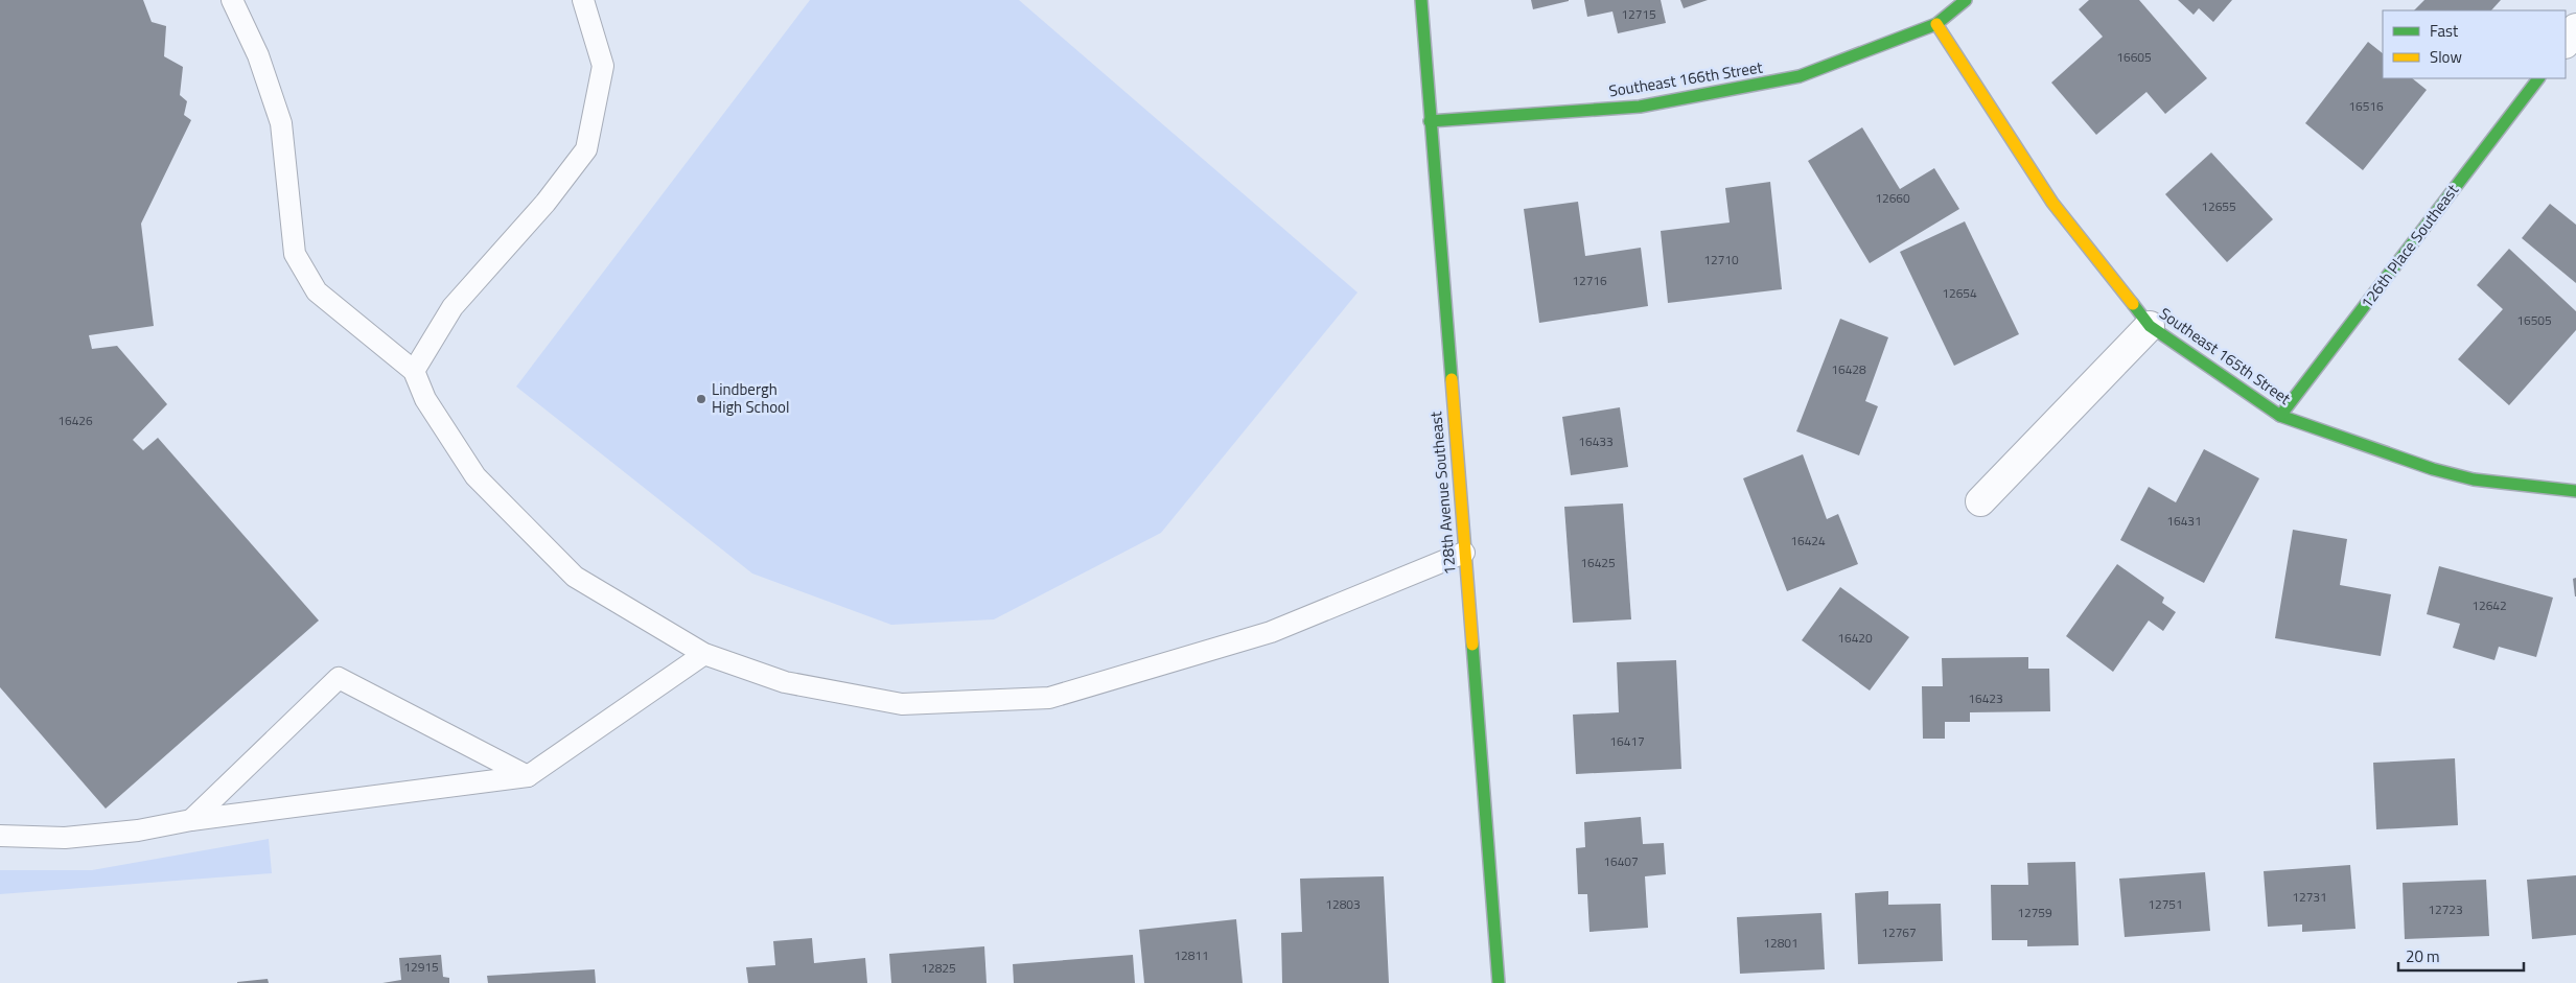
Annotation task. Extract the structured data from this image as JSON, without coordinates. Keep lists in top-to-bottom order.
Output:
{
  "streets": {
    "street": [
      "Southeast 166th Street",
      "126th Place Southeast",
      "Southeast 165th Street",
      "128th Avenue Southeast"
    ]
  },
  "crossings": [
    ["Southeast 166th Street", "Southeast 165th Street"],
    ["Southeast 166th Street", "128th Avenue Southeast"],
    ["126th Place Southeast", "Southeast 165th Street"]
  ],
  "places": ["Lindbergh High School"],
  "house_numbers": [
    "12715",
    "16605",
    "16516",
    "12660",
    "12655",
    "12710",
    "12716",
    "12654",
    "16505",
    "16428",
    "16426",
    "16433",
    "16431",
    "16424",
    "16425",
    "12642",
    "16420",
    "16423",
    "16417",
    "16407",
    "12731",
    "12803",
    "12751",
    "12723",
    "12759",
    "12767",
    "12801",
    "12811",
    "12915",
    "12825"
  ],
  "legend": ["Fast", "Slow"],
  "scale_bar": "20 m"
}
